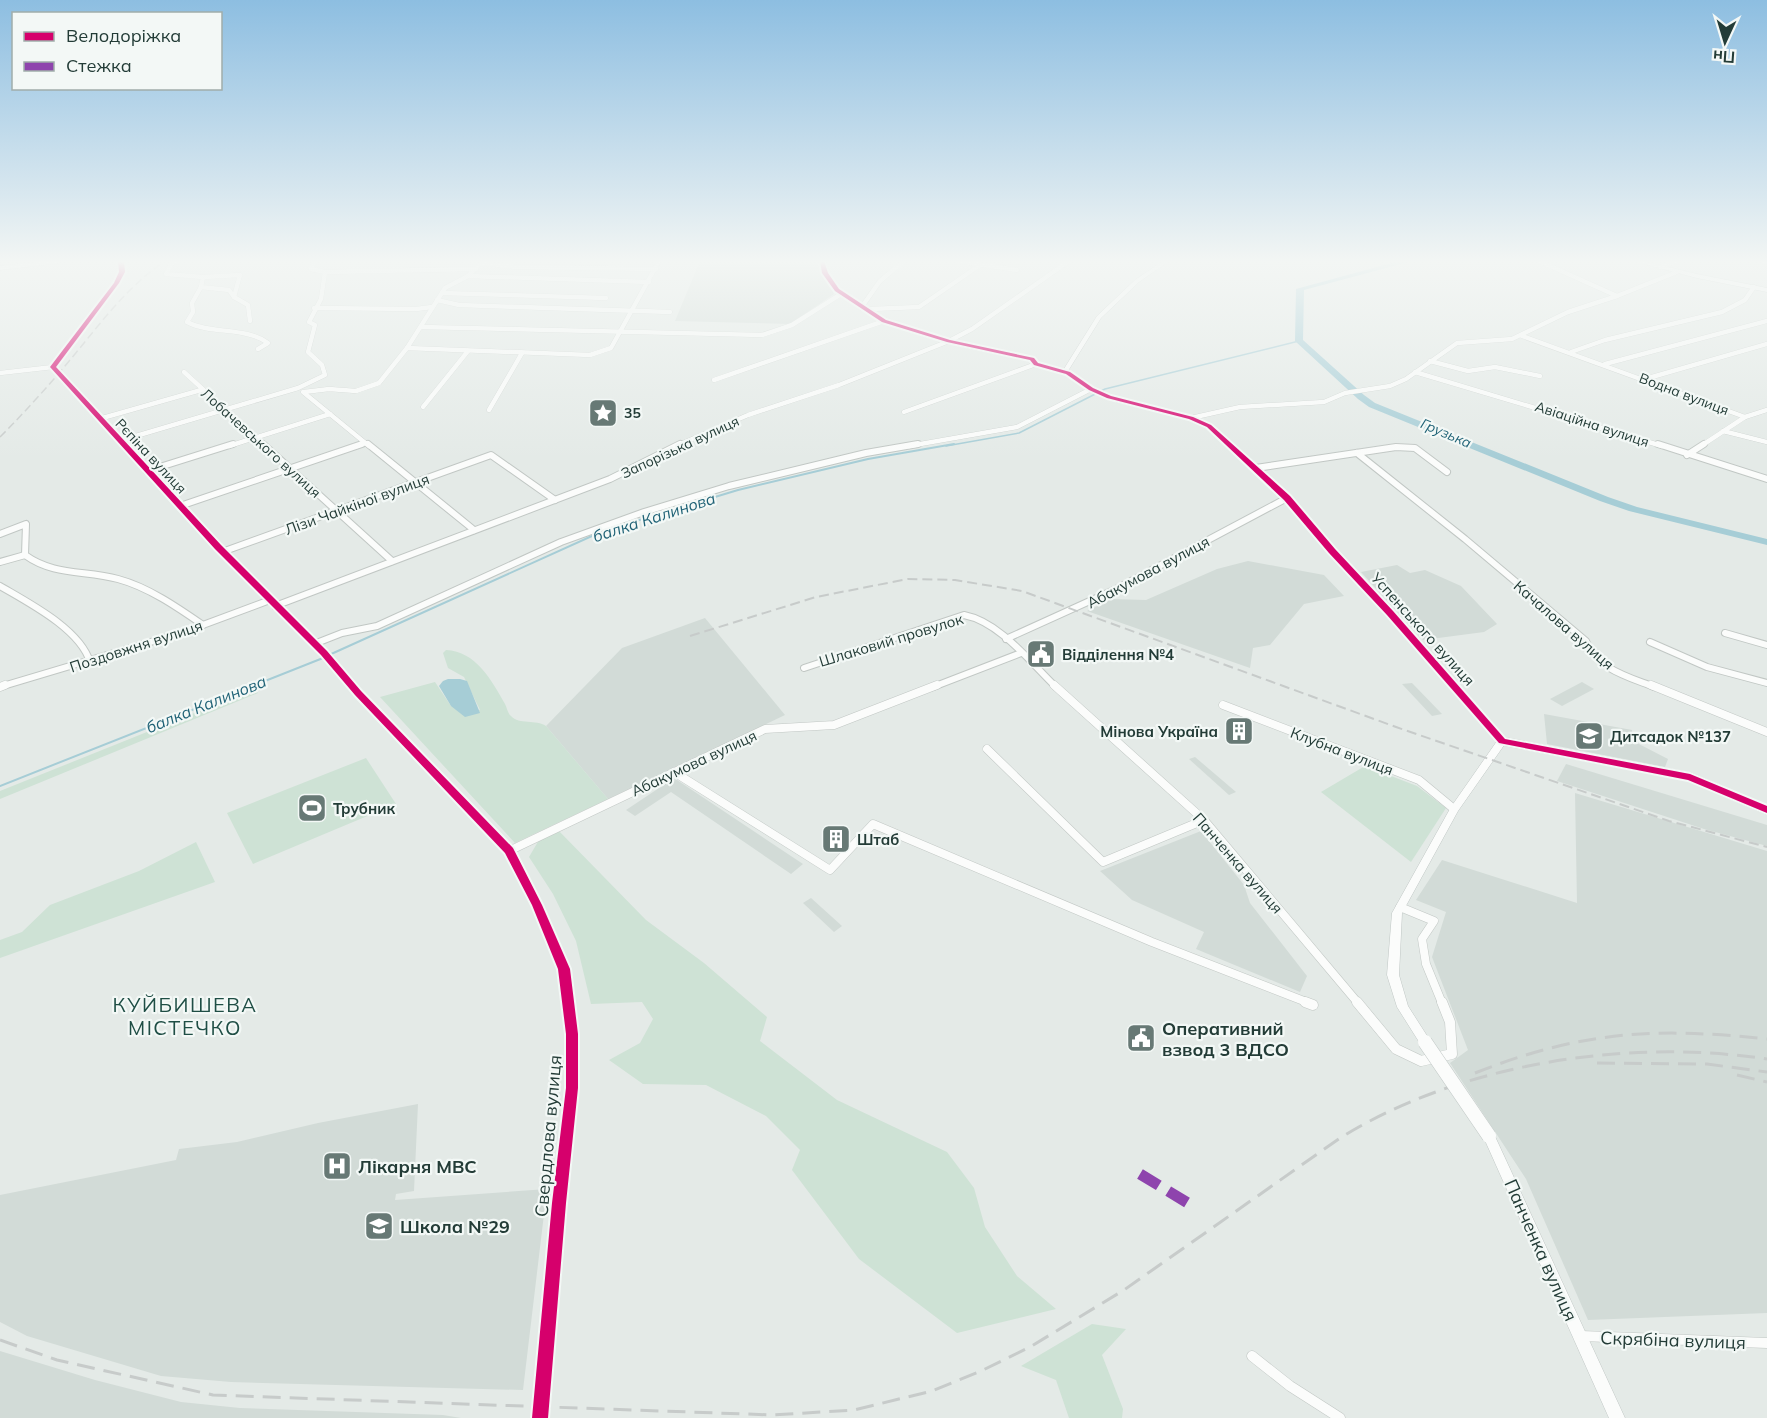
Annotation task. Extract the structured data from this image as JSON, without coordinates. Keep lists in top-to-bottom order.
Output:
{
  "streets": {
    "street": [
      "Водна вулиця",
      "Авіаційна вулиця",
      "Лобачевського вулиця",
      "Запорізька вулиця",
      "Рєпіна вулиця",
      "Лізи Чайкіної вулиця",
      "Абакумова вулиця",
      "Качалова вулиця",
      "Успенського вулиця",
      "Шлаковий провулок",
      "Поздовжня вулиця",
      "Клубна вулиця",
      "Панченка вулиця",
      "Свердлова вулиця",
      "Скрябіна вулиця"
    ]
  },
  "crossings": [
    ["Водна вулиця", "Авіаційна вулиця"],
    ["Водна вулиця", "Успенського вулиця"],
    ["Лобачевського вулиця", "Запорізька вулиця"],
    ["Лобачевського вулиця", "Лізи Чайкіної вулиця"],
    ["Запорізька вулиця", "Рєпіна вулиця"],
    ["Запорізька вулиця", "Лізи Чайкіної вулиця"],
    ["Запорізька вулиця", "Поздовжня вулиця"],
    ["Рєпіна вулиця", "Лізи Чайкіної вулиця"],
    ["Рєпіна вулиця", "Поздовжня вулиця"],
    ["Рєпіна вулиця", "Свердлова вулиця"],
    ["Абакумова вулиця", "Успенського вулиця"],
    ["Абакумова вулиця", "Панченка вулиця"],
    ["Абакумова вулиця", "Свердлова вулиця"],
    ["Шлаковий провулок", "Панченка вулиця"],
    ["Панченка вулиця", "Скрябіна вулиця"]
  ],
  "districts": ["КУЙБИШЕВА МІСТЕЧКО"],
  "water": ["Грузька", "балка Калинова"],
  "places": {
    "place": ["35"],
    "public building": ["Відділення №4", "Оперативний взвод 3 ВДСО"],
    "building": ["Мінова Україна", "Штаб"],
    "school or university": ["Дитсадок №137", "Школа №29"],
    "sports": ["Трубник"],
    "hospital": ["Лікарня МВС"]
  },
  "legend": ["Велодоріжка", "Стежка"],
  "north": "bottom"
}
